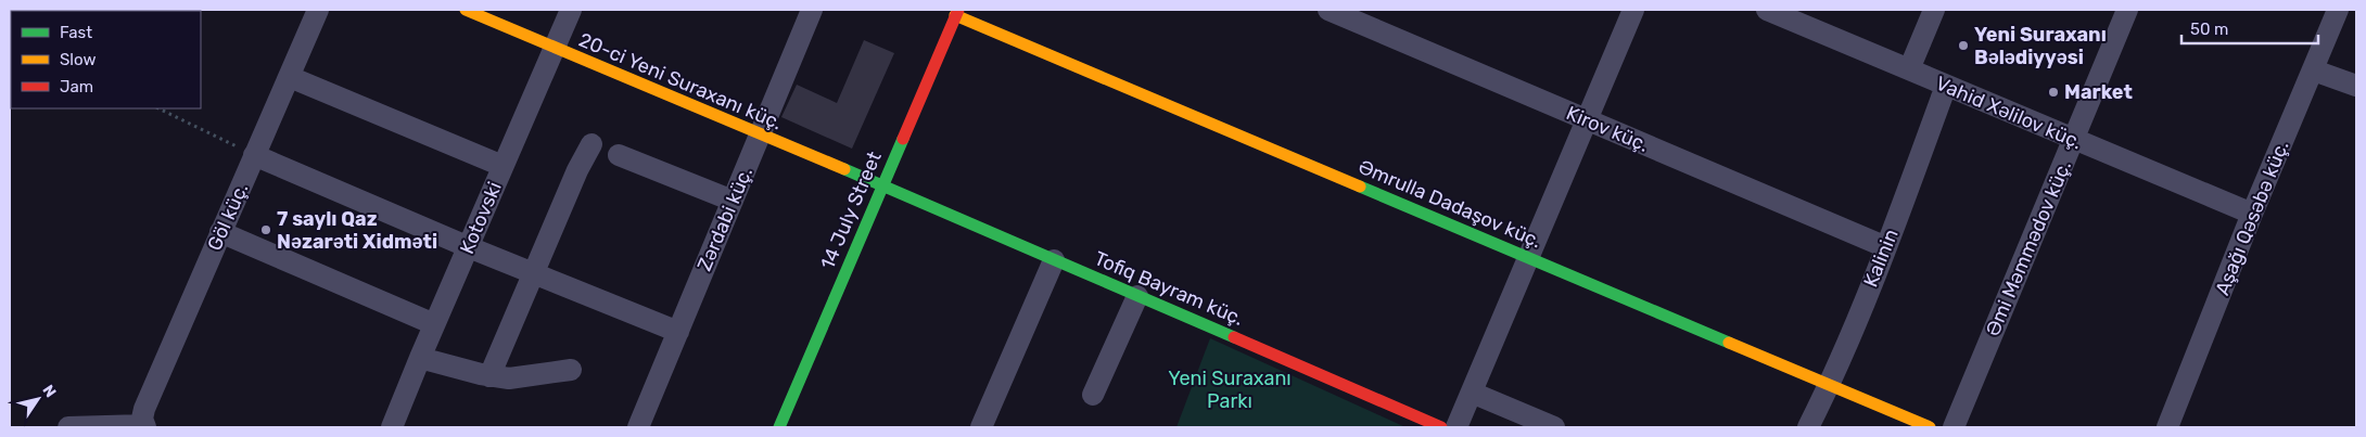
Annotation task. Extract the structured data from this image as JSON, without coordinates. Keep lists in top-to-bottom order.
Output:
{
  "streets": {
    "street": [
      "20-ci Yeni Suraxanı küç.",
      "Vahid Xəlilov küç.",
      "Kirov küç.",
      "Əmrulla Dadaşov küç.",
      "14 July Street",
      "Göl küç.",
      "Kotovski",
      "Aşağı Qəsəbə küç.",
      "Zərdabi küç.",
      "Əmi Məmmədov küç.",
      "Kalinin",
      "Tofiq Bayram küç."
    ]
  },
  "crossings": [
    ["20-ci Yeni Suraxanı küç.", "14 July Street"],
    ["20-ci Yeni Suraxanı küç.", "Kotovski"],
    ["20-ci Yeni Suraxanı küç.", "Zərdabi küç."],
    ["20-ci Yeni Suraxanı küç.", "Tofiq Bayram küç."],
    ["Vahid Xəlilov küç.", "Aşağı Qəsəbə küç."],
    ["Vahid Xəlilov küç.", "Əmi Məmmədov küç."],
    ["Vahid Xəlilov küç.", "Kalinin"],
    ["Kirov küç.", "Kalinin"],
    ["Əmrulla Dadaşov küç.", "14 July Street"],
    ["Əmrulla Dadaşov küç.", "Kalinin"],
    ["14 July Street", "Tofiq Bayram küç."]
  ],
  "parks": ["Yeni Suraxanı Parkı"],
  "places": ["Yeni Suraxanı Bələdiyyəsi", "Market", "7 saylı Qaz Nəzarəti Xidməti"],
  "legend": ["Fast", "Slow", "Jam"],
  "scale_bar": "50 m",
  "north": "top right"
}
